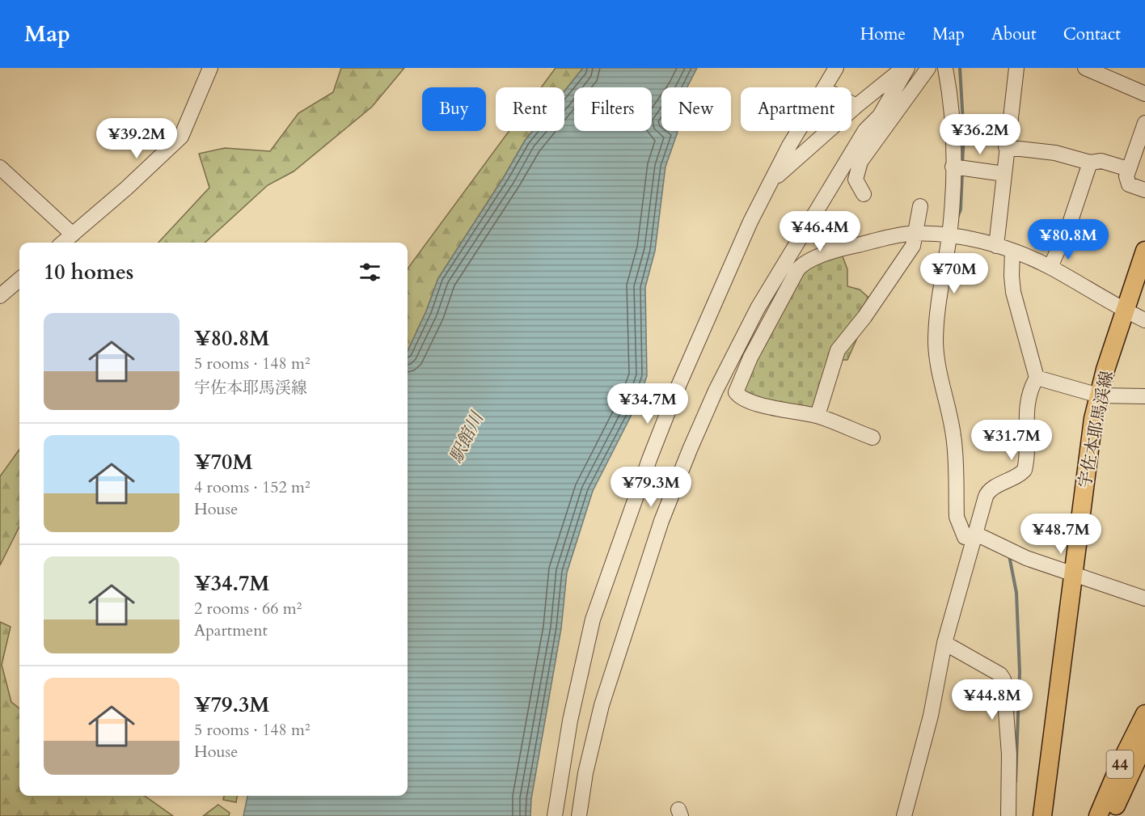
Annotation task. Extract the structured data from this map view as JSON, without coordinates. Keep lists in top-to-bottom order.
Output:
{
  "streets": {
    "main road": ["宇佐本耶馬渓線", "44"]
  },
  "water": ["駅館川"],
  "page": {
    "header": "Map",
    "nav": [
      "Home",
      "Map",
      "About",
      "Contact"
    ],
    "chip": [
      "Buy",
      "Rent",
      "Filters",
      "New",
      "Apartment"
    ],
    "price": [
      "¥36.2M",
      "¥39.2M",
      "¥46.4M",
      "¥80.8M",
      "¥70M",
      "¥34.7M",
      "¥31.7M",
      "¥79.3M",
      "¥48.7M",
      "¥44.8M"
    ],
    "heading": "10 homes",
    "list": [
      {
        "name": "¥80.8M",
        "note": "5 rooms · 148 m² · 宇佐本耶馬渓線"
      },
      {
        "name": "¥70M",
        "note": "4 rooms · 152 m² · House"
      },
      {
        "name": "¥34.7M",
        "note": "2 rooms · 66 m² · Apartment"
      },
      {
        "name": "¥79.3M",
        "note": "5 rooms · 148 m² · House"
      }
    ]
  }
}
